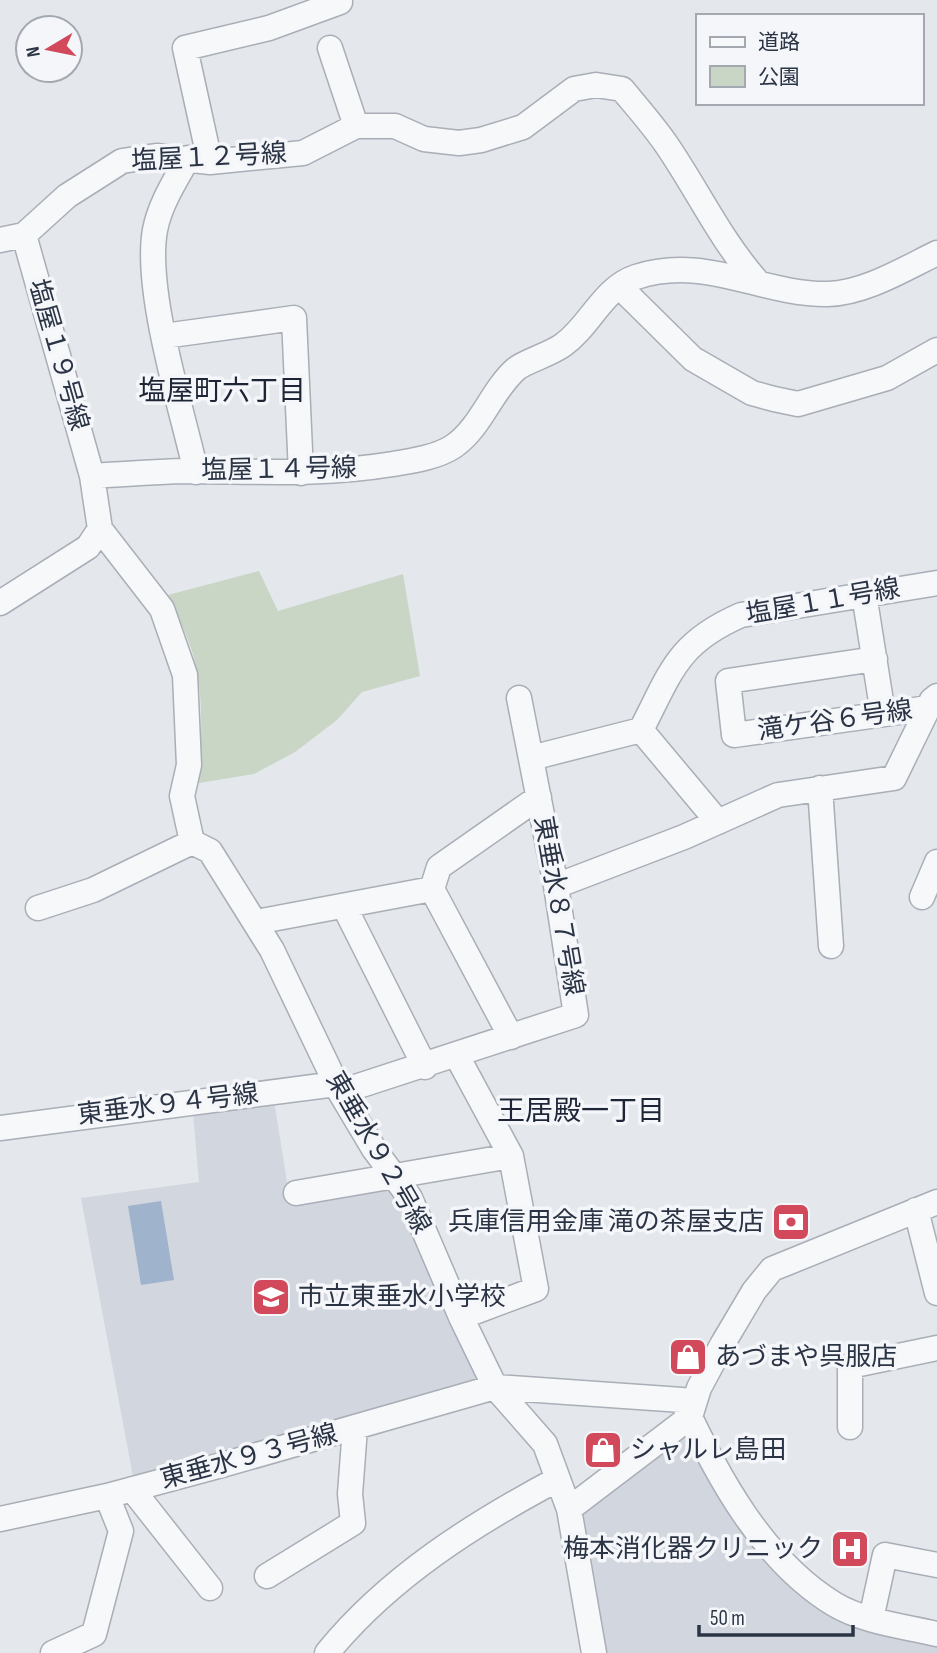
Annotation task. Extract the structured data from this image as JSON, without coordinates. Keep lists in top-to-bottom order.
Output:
{
  "streets": {
    "street": [
      "塩屋１２号線",
      "塩屋１９号線",
      "塩屋１４号線",
      "塩屋１１号線",
      "滝ケ谷６号線",
      "東垂水８７号線",
      "東垂水９４号線",
      "東垂水９２号線",
      "東垂水９３号線"
    ]
  },
  "crossings": [
    ["塩屋１２号線", "塩屋１９号線"],
    ["塩屋１２号線", "塩屋１４号線"],
    ["塩屋１９号線", "塩屋１４号線"],
    ["東垂水８７号線", "東垂水９４号線"],
    ["東垂水９４号線", "東垂水９２号線"],
    ["東垂水９２号線", "東垂水９３号線"]
  ],
  "districts": ["塩屋町六丁目", "王居殿一丁目"],
  "places": {
    "bank": ["兵庫信用金庫 滝の茶屋支店"],
    "school or university": ["市立東垂水小学校"],
    "shop": ["あづまや呉服店", "シャルレ島田"],
    "hospital": ["梅本消化器クリニック"]
  },
  "legend": ["道路", "公園"],
  "scale_bar": "50 m",
  "north": "left"
}
